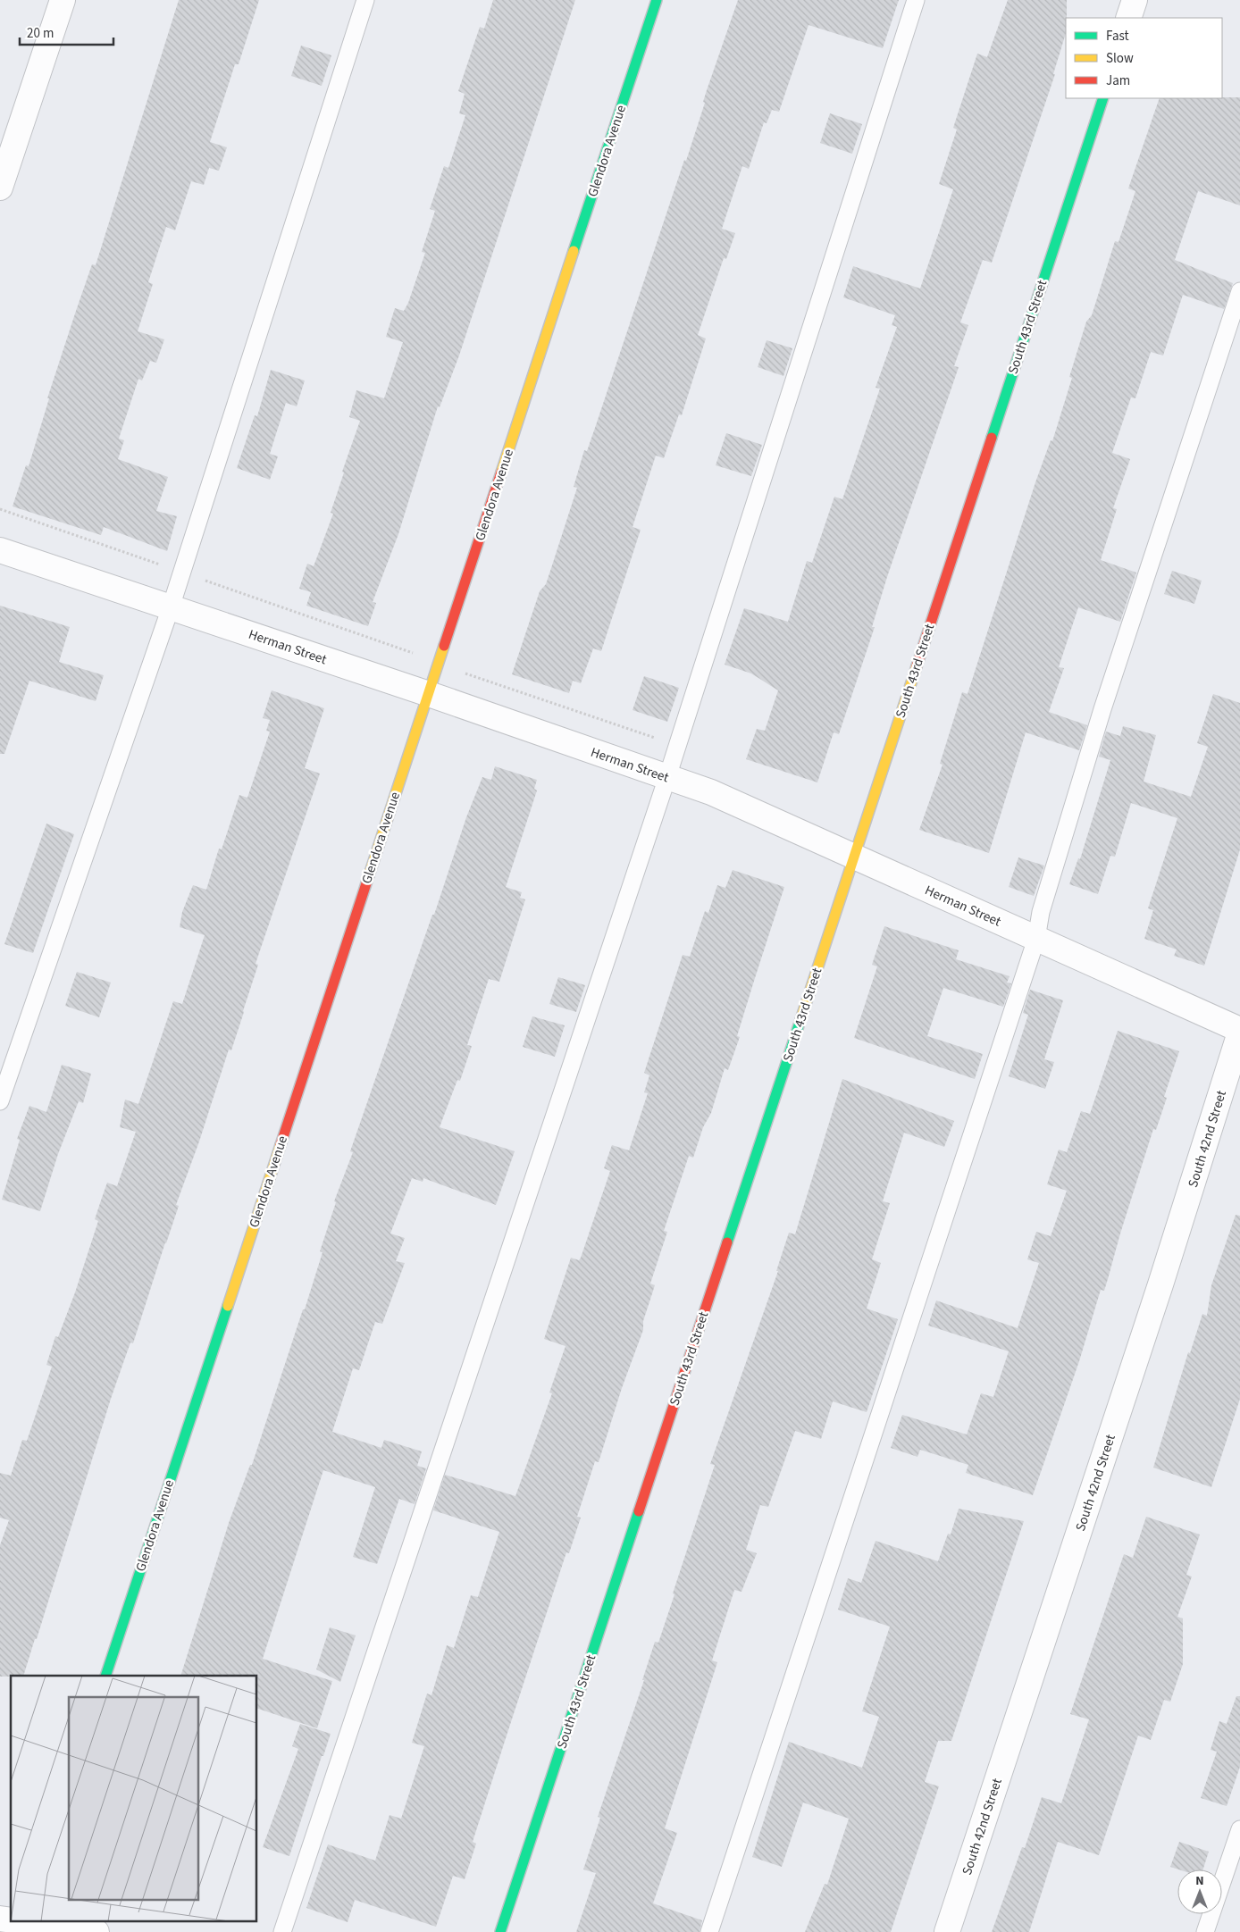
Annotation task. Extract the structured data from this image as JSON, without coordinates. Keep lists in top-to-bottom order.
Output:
{
  "streets": {
    "street": [
      "Glendora Avenue",
      "South 43rd Street",
      "Herman Street",
      "South 42nd Street"
    ]
  },
  "crossings": [
    ["Glendora Avenue", "Herman Street"],
    ["South 43rd Street", "Herman Street"],
    ["Herman Street", "South 42nd Street"]
  ],
  "legend": ["Fast", "Slow", "Jam"],
  "scale_bar": "20 m",
  "north": "top"
}
